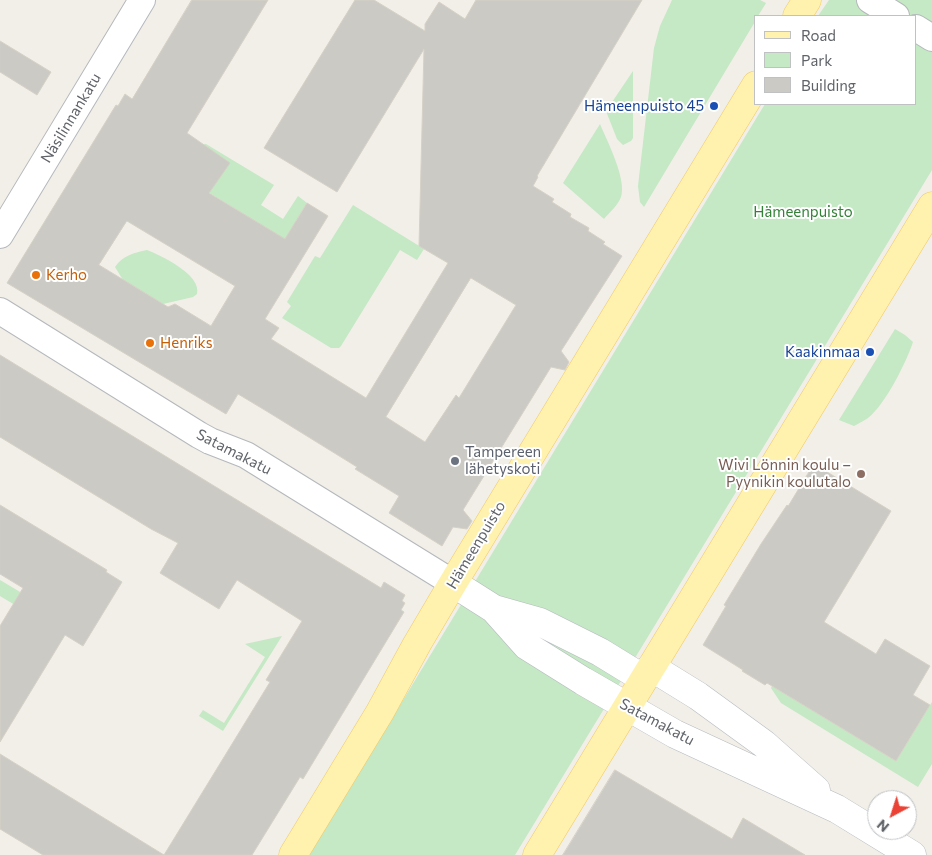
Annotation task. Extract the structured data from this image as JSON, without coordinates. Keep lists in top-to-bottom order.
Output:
{
  "streets": {
    "main road": ["Hämeenpuisto"],
    "street": ["Näsilinnankatu", "Satamakatu"]
  },
  "crossings": [
    ["Satamakatu", "Hämeenpuisto"]
  ],
  "parks": ["Hämeenpuisto"],
  "places": [
    "Hämeenpuisto 45",
    "Kerho",
    "Henriks",
    "Kaakinmaa",
    "Tampereen lähetyskoti",
    "Wivi Lönnin koulu – Pyynikin koulutalo"
  ],
  "legend": ["Road", "Park", "Building"],
  "north": "bottom left"
}
